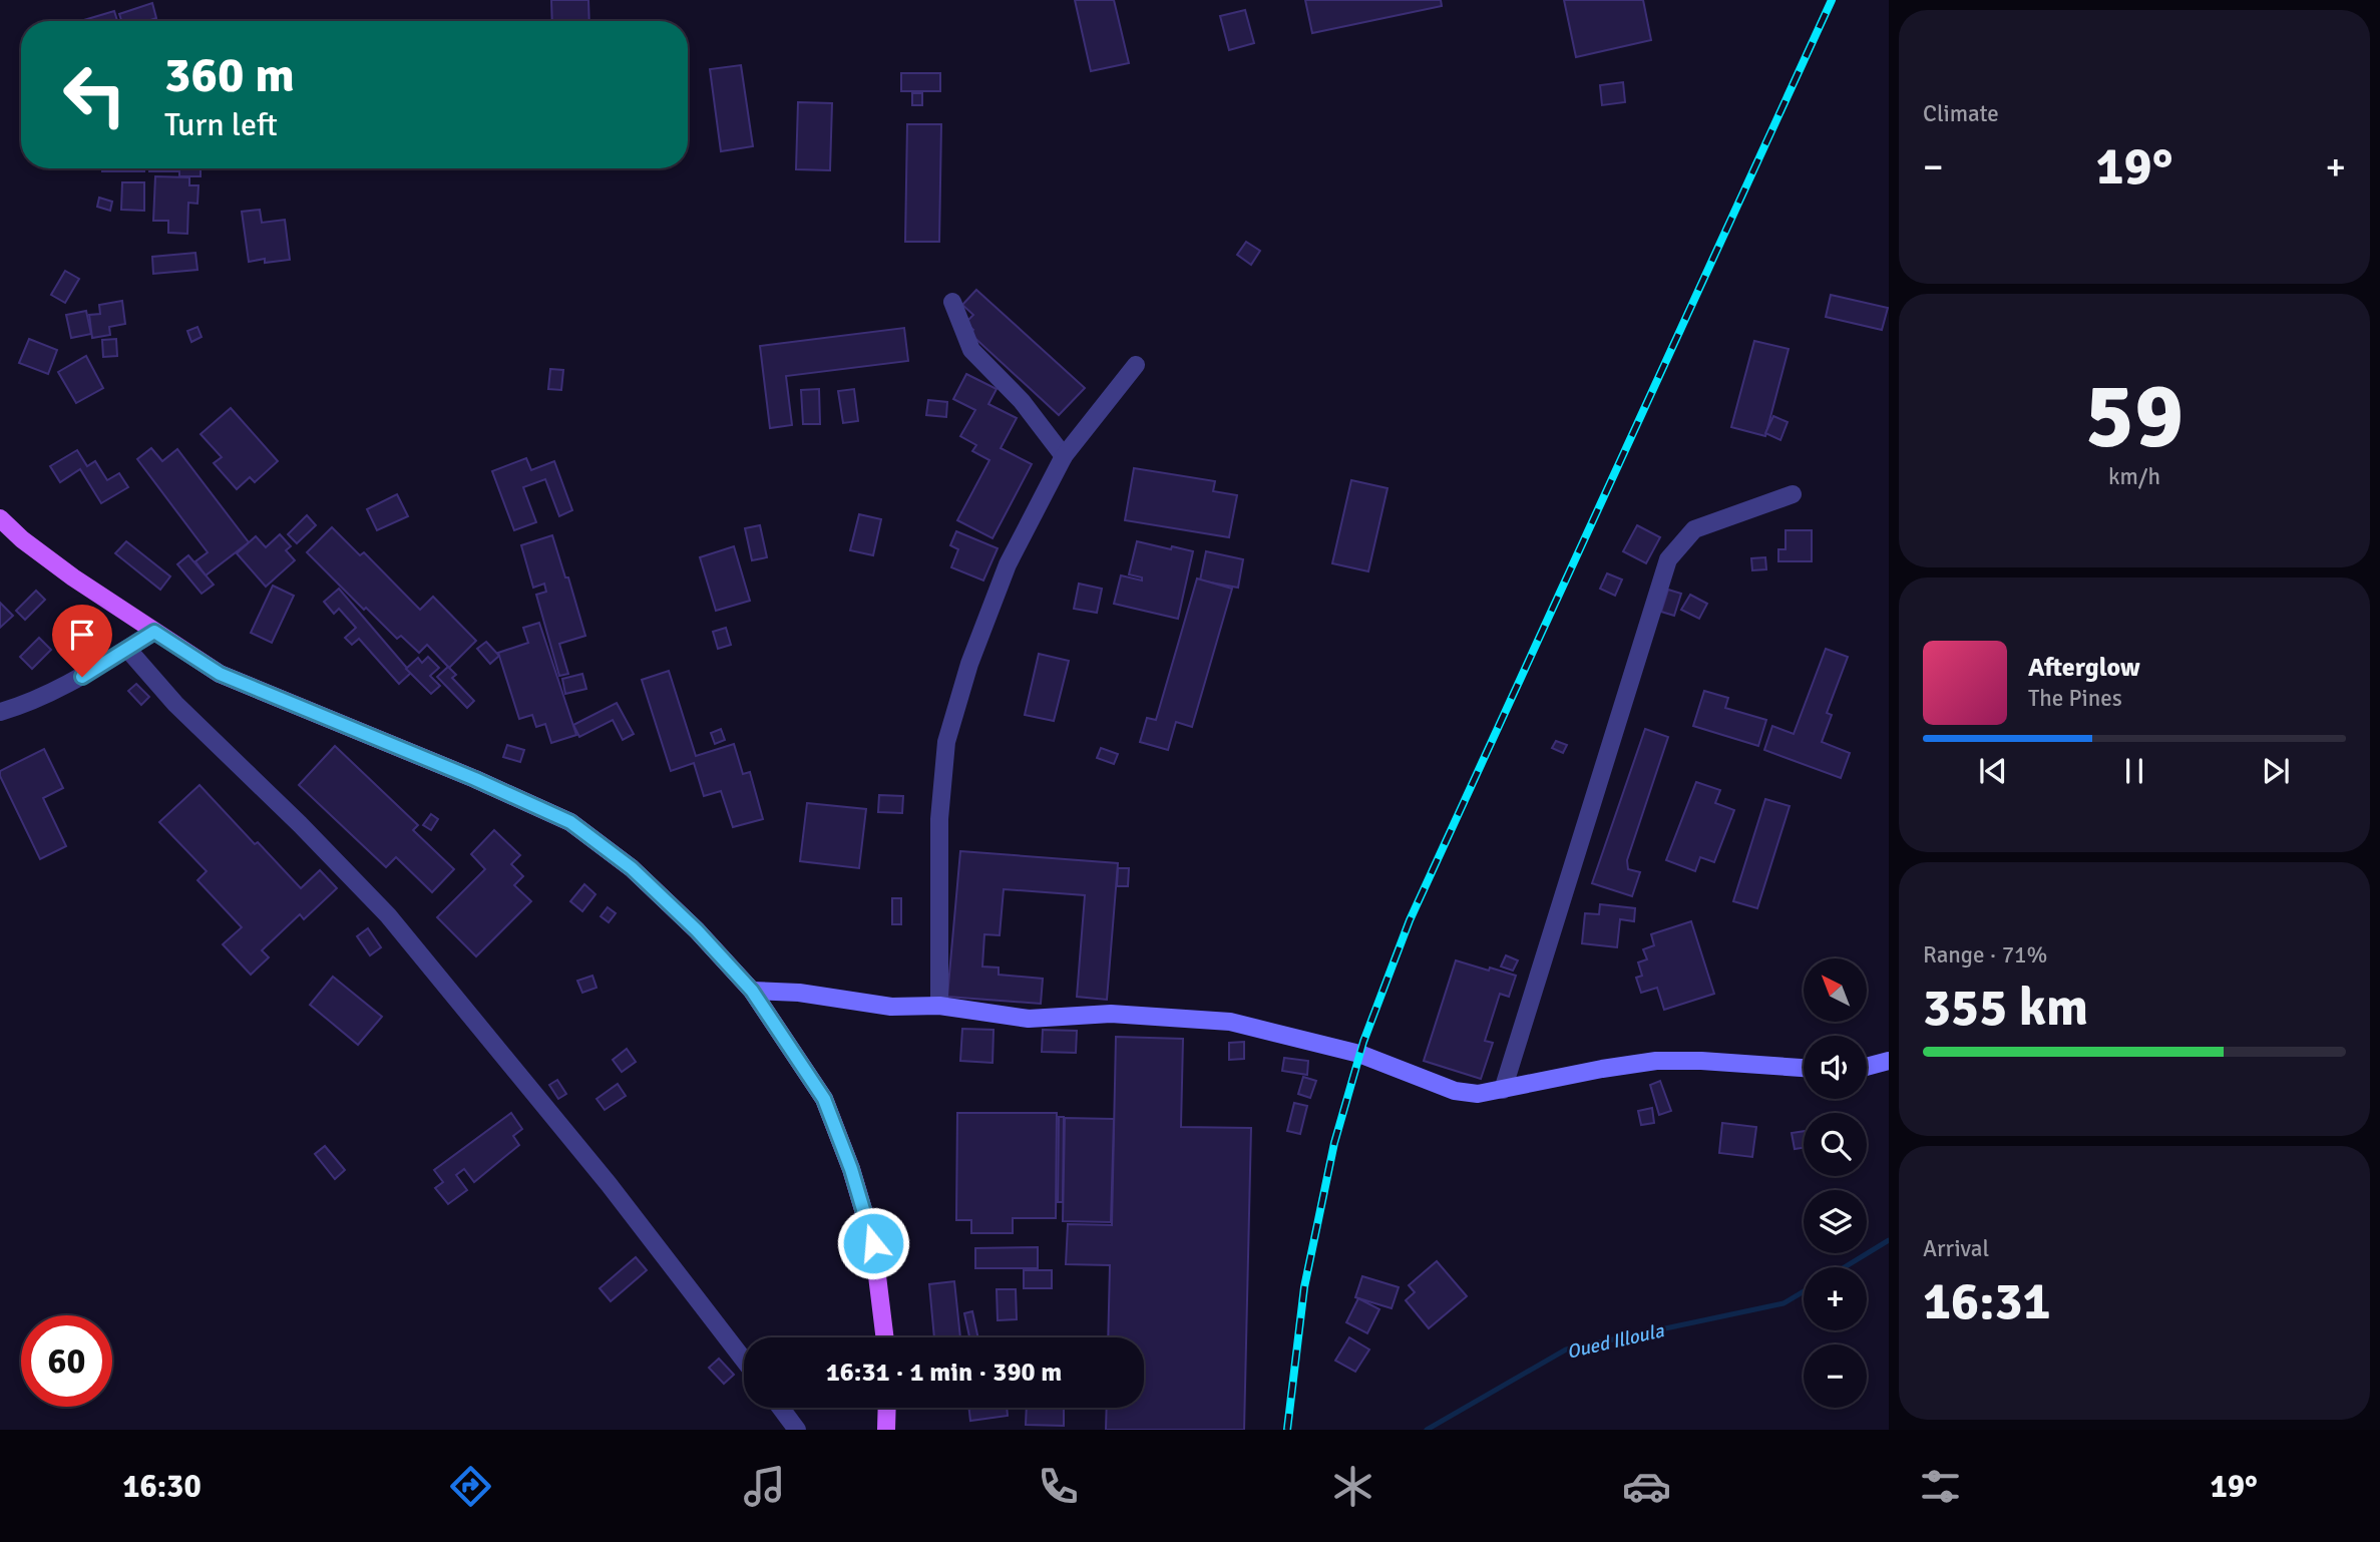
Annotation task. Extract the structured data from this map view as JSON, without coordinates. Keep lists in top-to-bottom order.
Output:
{
  "water": ["Oued Illoula"],
  "north": "top left",
  "page": {
    "tile": [
      "Climate",
      ["59", "km/h"],
      ["Range · 71%", "355 km"],
      ["Arrival", "16:31"]
    ],
    "turn": ["360 m", "Turn left"],
    "heat": ["−", "19°", "+"],
    "song": ["Afterglow", "The Pines"],
    "map_buttons": ["+", "−"],
    "limit": "60",
    "trip": "16:31 · 1 min · 390 m",
    "tabs": ["16:30", "19°"]
  }
}
